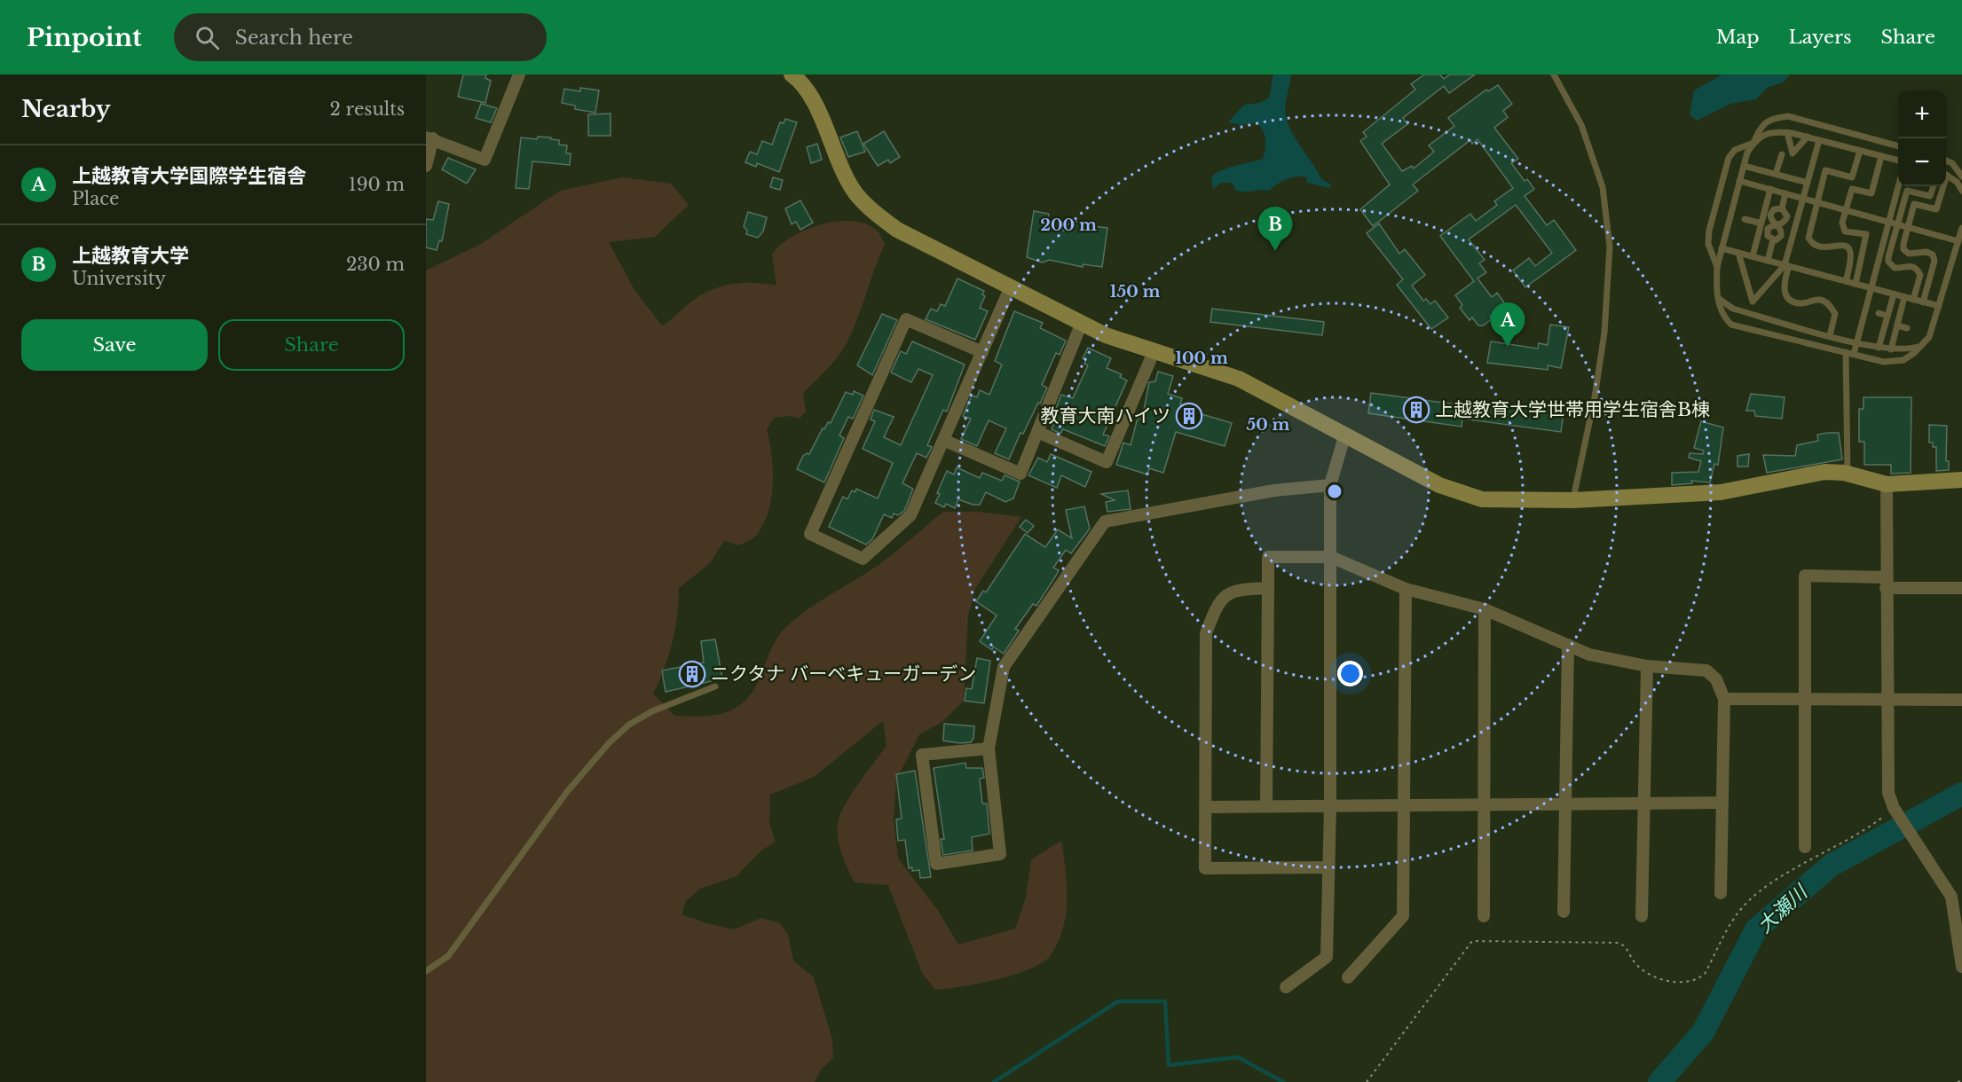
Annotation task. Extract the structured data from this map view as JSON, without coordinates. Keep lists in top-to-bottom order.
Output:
{
  "water": ["大瀬川"],
  "places": {
    "building": ["上越教育大学世帯用学生宿舎B棟", "教育大南ハイツ", "ニクタナ バーベキューガーデン"]
  },
  "page": {
    "header": "Pinpoint",
    "search": "Search here",
    "nav": ["Map", "Layers", "Share"],
    "heading": ["Nearby", "2 results"],
    "map_buttons": ["+", "−"],
    "list": [
      {
        "mark": "A",
        "name": "上越教育大学国際学生宿舎",
        "note": "Place",
        "value": "190 m"
      },
      {
        "mark": "B",
        "name": "上越教育大学",
        "note": "University",
        "value": "230 m"
      }
    ],
    "pins": ["B", "A"],
    "buttons": ["Save", "Share"]
  },
  "rings": [
    "200 m",
    "150 m",
    "100 m",
    "50 m"
  ]
}
